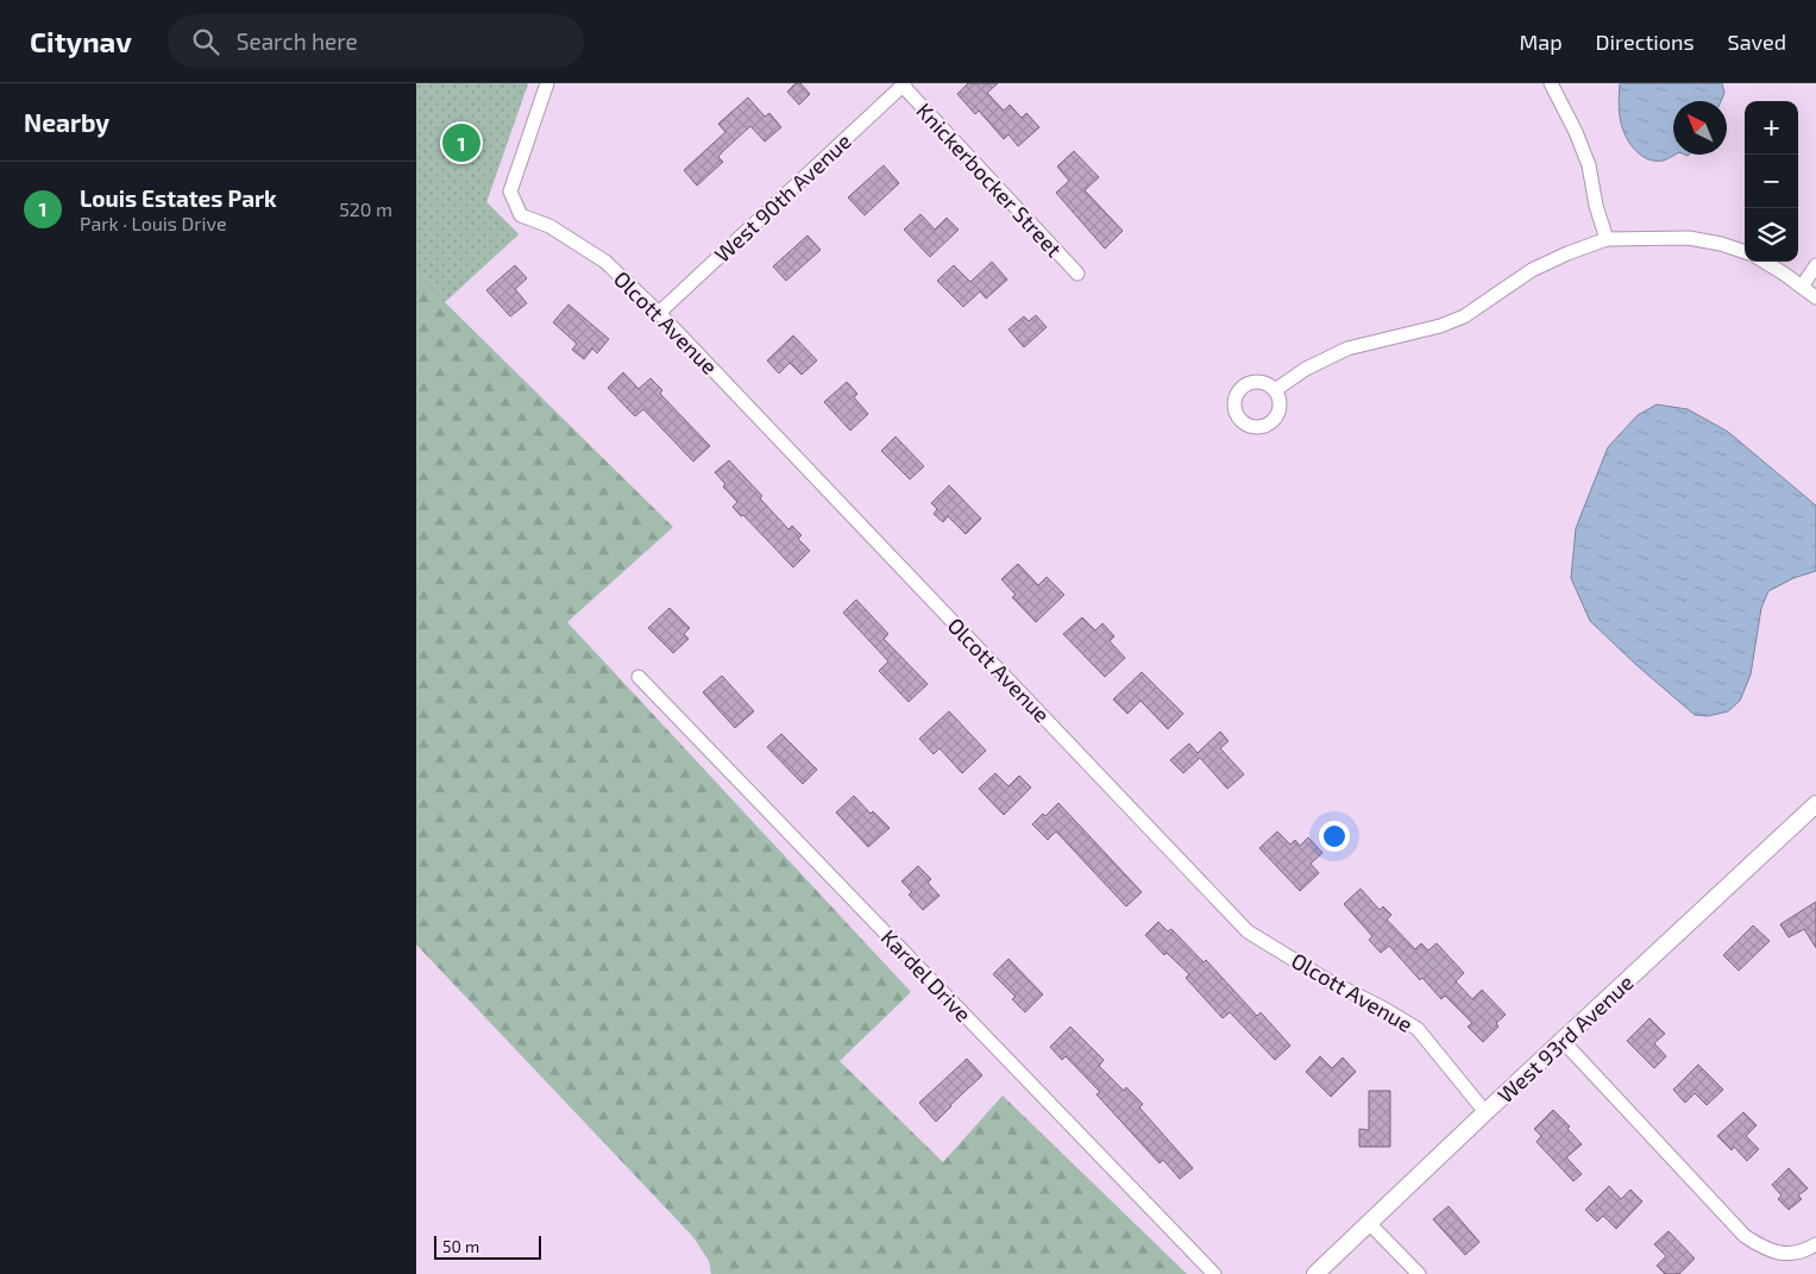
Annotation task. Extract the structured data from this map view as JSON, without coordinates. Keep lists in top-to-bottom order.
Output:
{
  "streets": {
    "street": [
      "Knickerbocker Street",
      "West 90th Avenue",
      "Olcott Avenue",
      "Kardel Drive",
      "West 93rd Avenue"
    ]
  },
  "crossings": [
    ["Knickerbocker Street", "West 90th Avenue"],
    ["West 90th Avenue", "Olcott Avenue"],
    ["Olcott Avenue", "West 93rd Avenue"]
  ],
  "scale_bar": "50 m",
  "north": "top left",
  "page": {
    "header": "Citynav",
    "search": "Search here",
    "nav": ["Map", "Directions", "Saved"],
    "heading": "Nearby",
    "map_buttons": ["+", "−"],
    "pins": "1",
    "list": [
      {
        "mark": "1",
        "name": "Louis Estates Park",
        "note": "Park · Louis Drive",
        "value": "520 m"
      }
    ],
    "scale": "50 m"
  }
}
